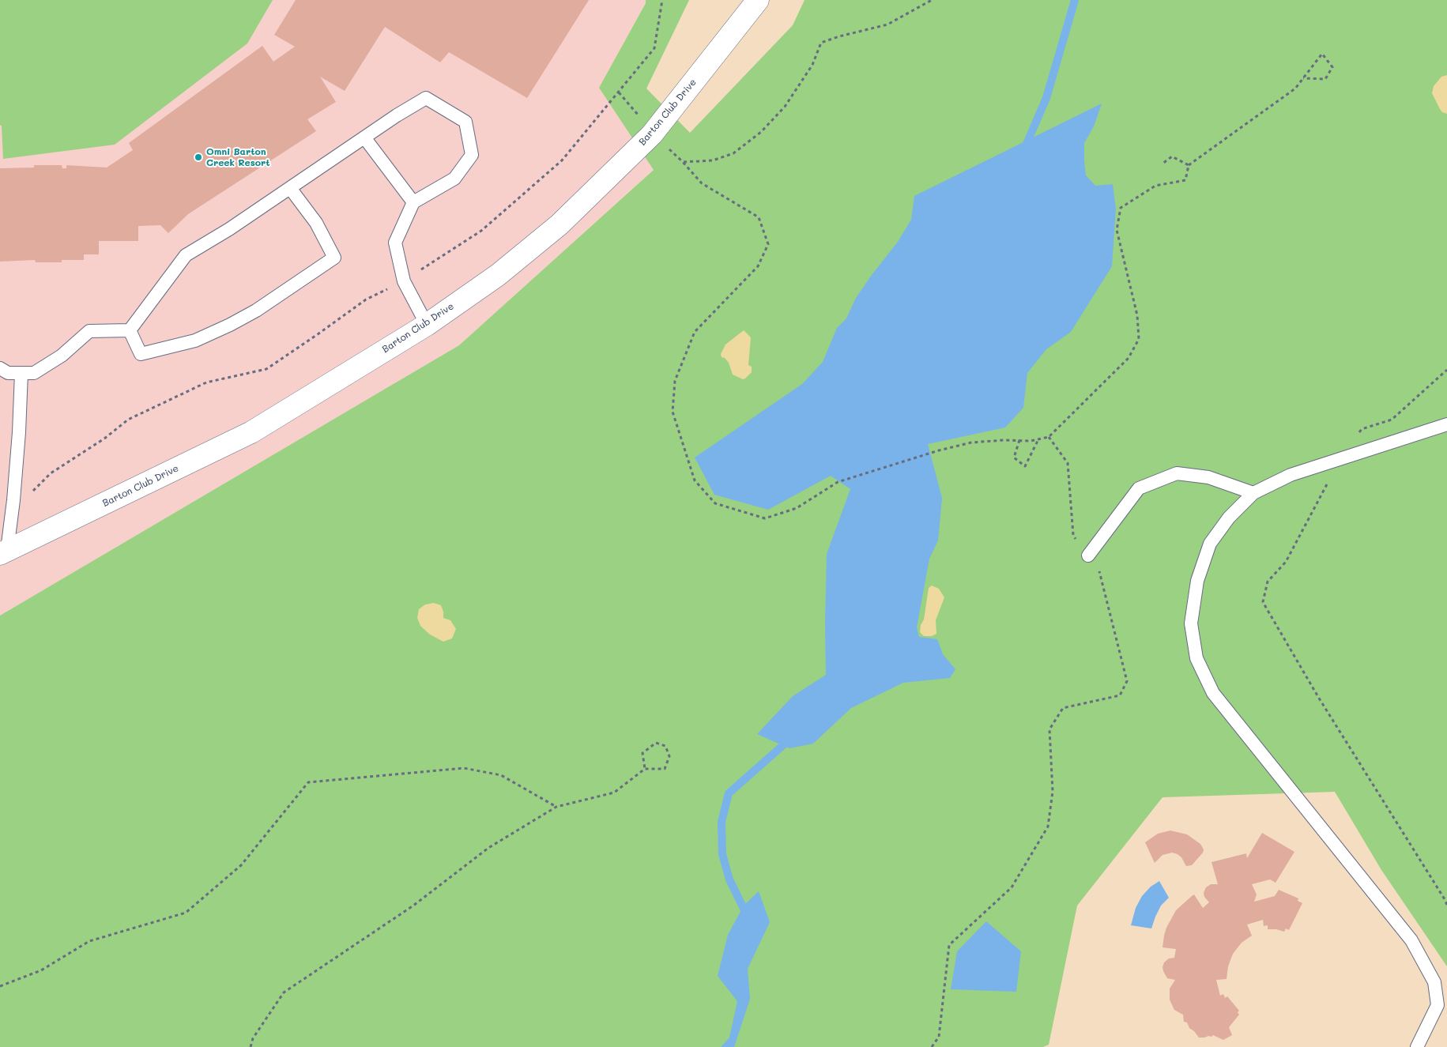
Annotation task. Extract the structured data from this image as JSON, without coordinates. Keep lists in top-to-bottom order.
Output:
{
  "streets": {
    "street": ["Barton Club Drive"]
  },
  "places": ["Omni Barton Creek Resort"]
}
